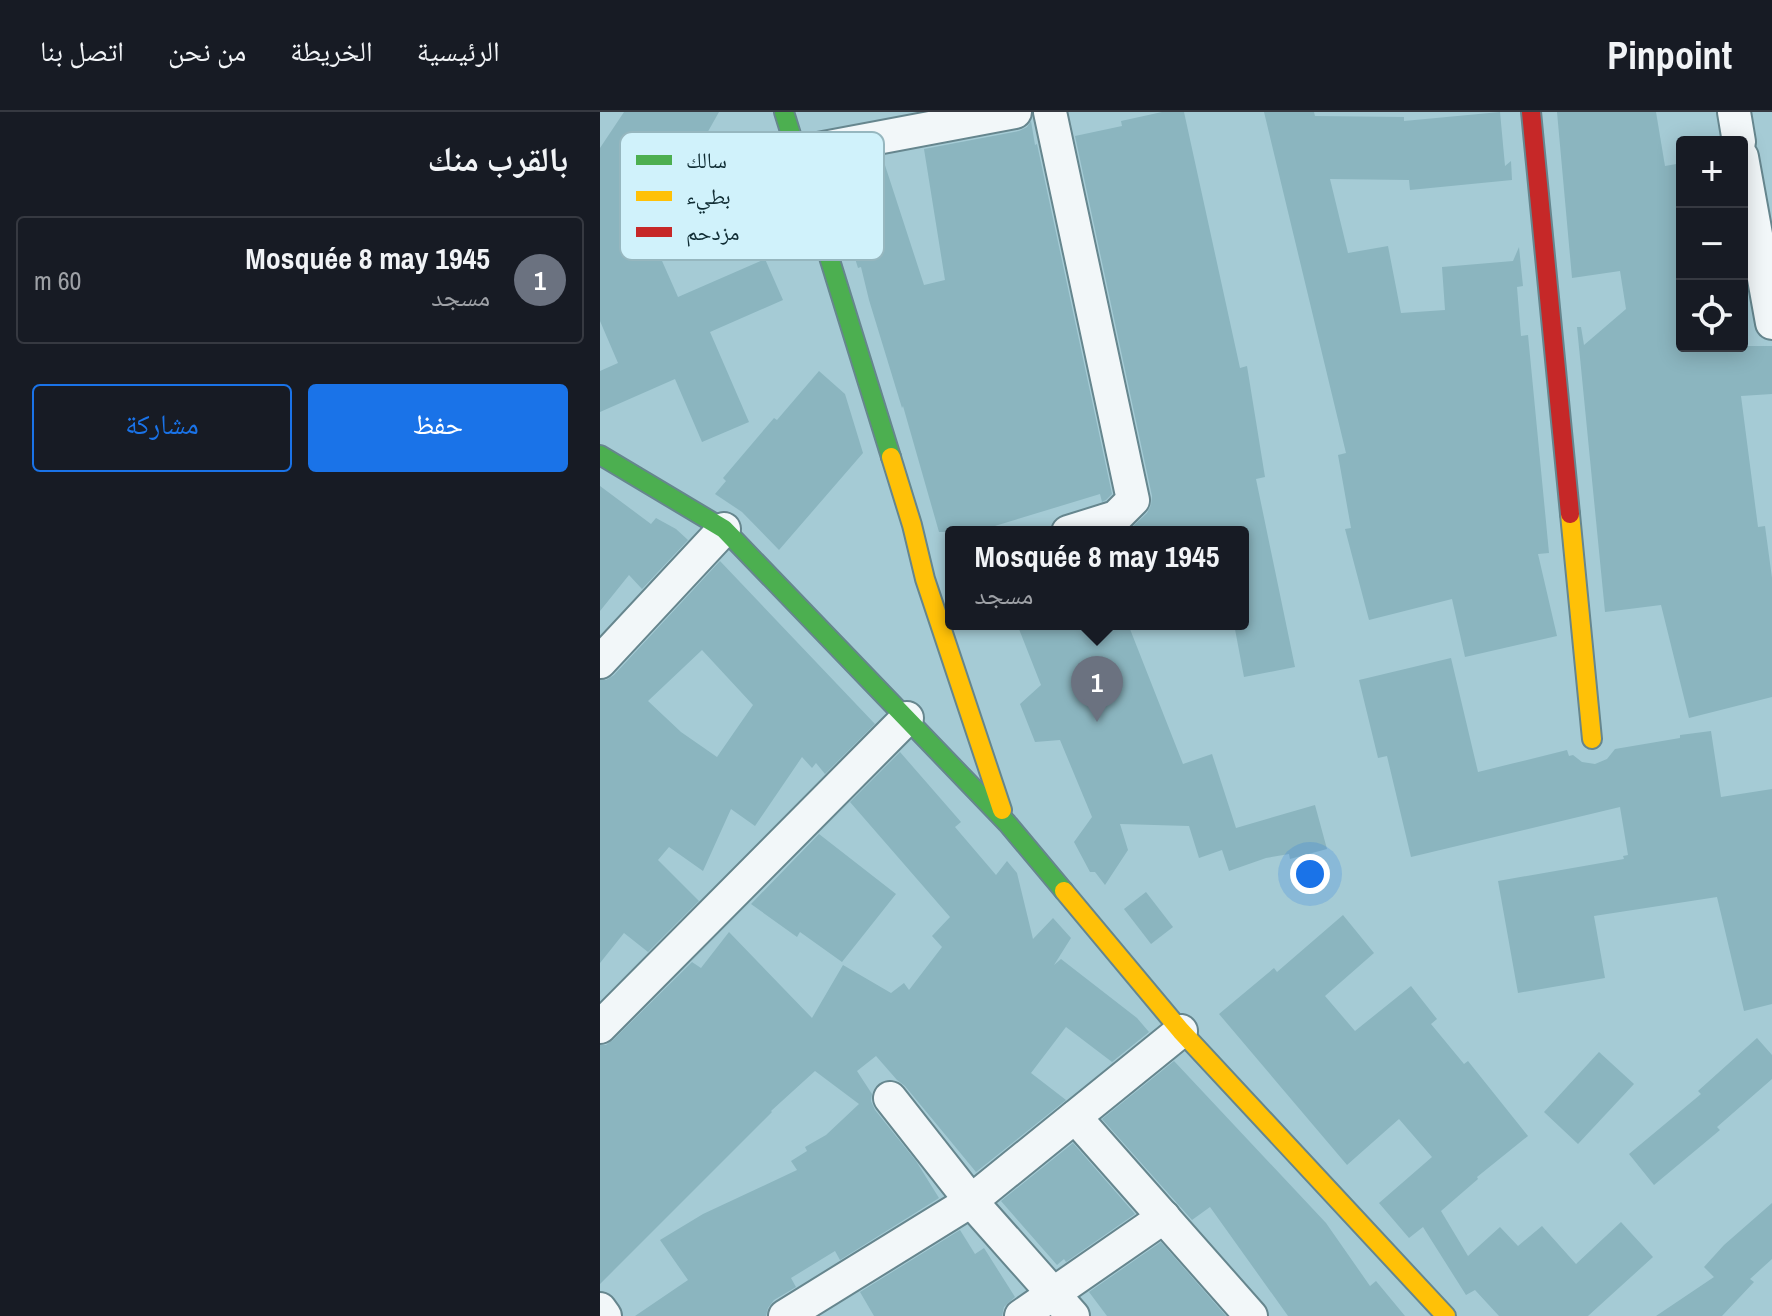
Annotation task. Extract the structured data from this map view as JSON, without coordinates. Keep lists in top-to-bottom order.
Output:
{
  "legend": ["سالك", "بطيء", "مزدحم"],
  "page": {
    "header": "Pinpoint",
    "nav": [
      "الرئيسية",
      "الخريطة",
      "من نحن",
      "اتصل بنا"
    ],
    "heading": "بالقرب منك",
    "map_buttons": ["+", "−"],
    "list": [
      {
        "mark": "1",
        "name": "Mosquée 8 may 1945",
        "note": "مسجد",
        "value": "60 m"
      }
    ],
    "buttons": ["حفظ", "مشاركة"],
    "popup": ["Mosquée 8 may 1945", "مسجد"],
    "pins": "1"
  }
}
